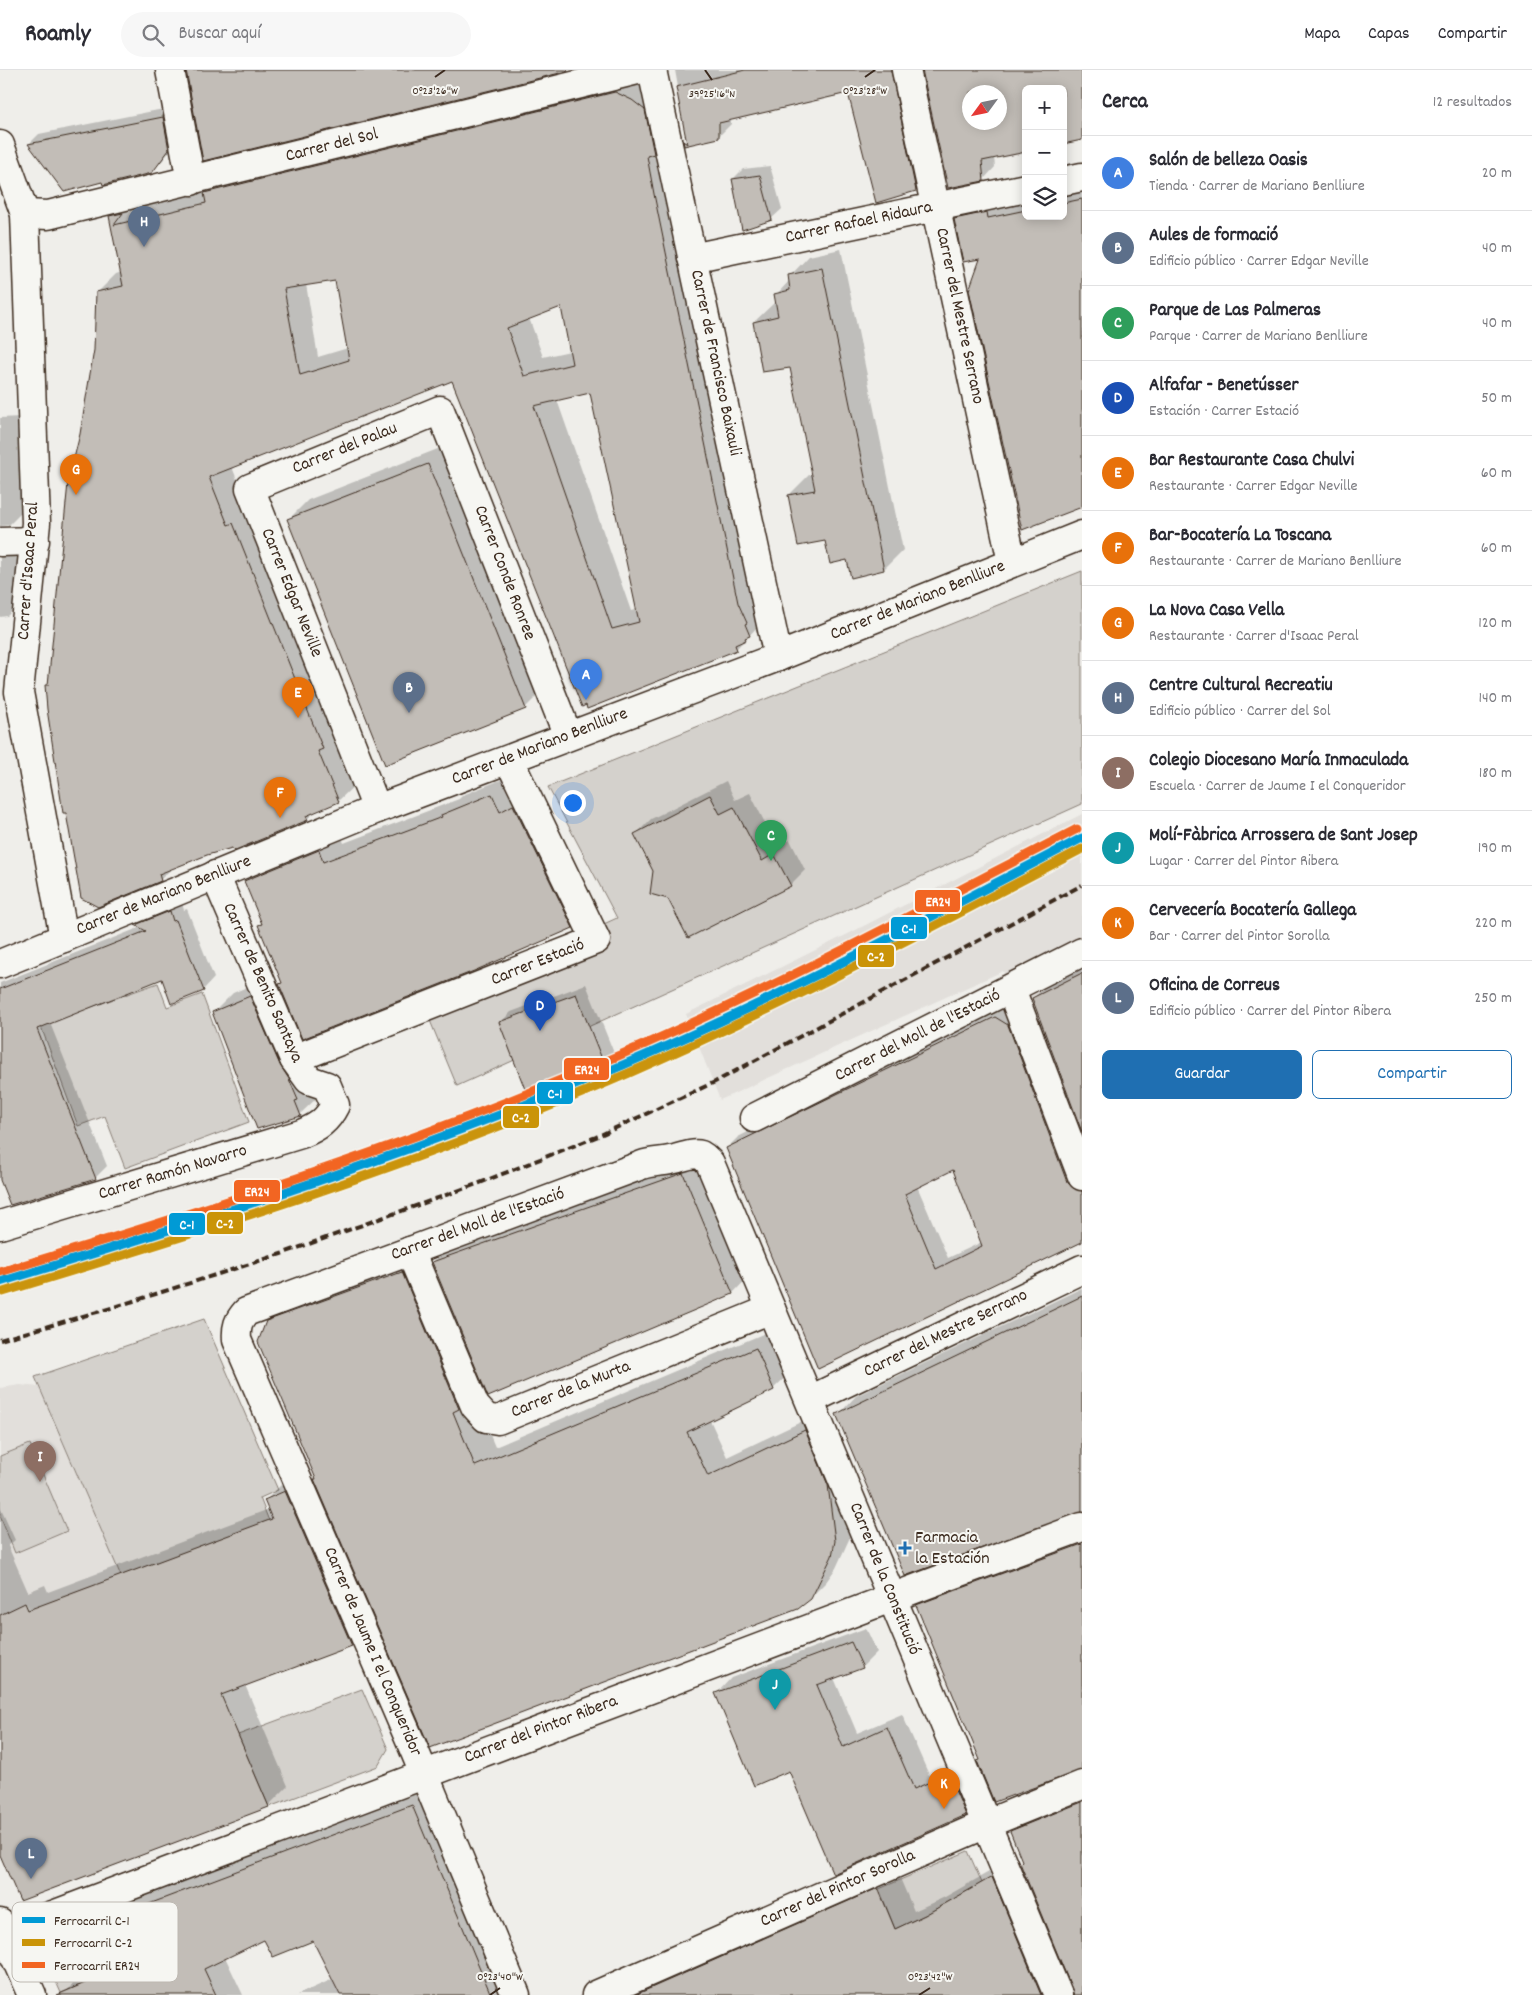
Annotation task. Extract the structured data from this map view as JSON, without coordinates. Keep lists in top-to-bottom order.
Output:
{
  "streets": {
    "street": [
      "Carrer del Sol",
      "Carrer Rafael Ridaura",
      "Carrer del Mestre Serrano",
      "Carrer de Francisco Baixauli",
      "Carrer del Palau",
      "Carrer d'Isaac Peral",
      "Carrer Conde Ronree",
      "Carrer Edgar Neville",
      "Carrer de Mariano Benlliure",
      "Carrer Estació",
      "Carrer de Benito Santaya",
      "Carrer del Moll de l'Estació",
      "Carrer Ramón Navarro",
      "Carrer de la Murta",
      "Carrer de la Constitució",
      "Carrer de Jaume I el Conqueridor",
      "Carrer del Pintor Ribera",
      "Carrer del Pintor Sorolla"
    ]
  },
  "crossings": [
    ["Carrer del Sol", "Carrer d'Isaac Peral"],
    ["Carrer Rafael Ridaura", "Carrer del Mestre Serrano"],
    ["Carrer Rafael Ridaura", "Carrer de Francisco Baixauli"],
    ["Carrer del Mestre Serrano", "Carrer de Mariano Benlliure"],
    ["Carrer del Mestre Serrano", "Carrer de la Constitució"],
    ["Carrer de Francisco Baixauli", "Carrer de Mariano Benlliure"],
    ["Carrer del Palau", "Carrer Conde Ronree"],
    ["Carrer del Palau", "Carrer Edgar Neville"],
    ["Carrer d'Isaac Peral", "Carrer de Mariano Benlliure"],
    ["Carrer Conde Ronree", "Carrer de Mariano Benlliure"],
    ["Carrer Edgar Neville", "Carrer de Mariano Benlliure"],
    ["Carrer de Mariano Benlliure", "Carrer Estació"],
    ["Carrer de Mariano Benlliure", "Carrer de Benito Santaya"],
    ["Carrer Estació", "Carrer de Benito Santaya"],
    ["Carrer de Benito Santaya", "Carrer Ramón Navarro"],
    ["Carrer del Moll de l'Estació", "Carrer de la Murta"],
    ["Carrer del Moll de l'Estació", "Carrer de la Constitució"],
    ["Carrer del Moll de l'Estació", "Carrer de Jaume I el Conqueridor"],
    ["Carrer de la Murta", "Carrer de la Constitució"],
    ["Carrer de la Constitució", "Carrer del Pintor Ribera"],
    ["Carrer de la Constitució", "Carrer del Pintor Sorolla"],
    ["Carrer de Jaume I el Conqueridor", "Carrer del Pintor Ribera"]
  ],
  "places": {
    "health": ["Farmacia la Estación"]
  },
  "lines": ["rail line ER24", "rail line C-1", "rail line C-2"],
  "legend": ["Ferrocarril C-1", "Ferrocarril C-2", "Ferrocarril ER24"],
  "north": "bottom left",
  "page": {
    "header": "Roamly",
    "search": "Buscar aquí",
    "nav": ["Mapa", "Capas", "Compartir"],
    "heading": ["Cerca", "12 resultados"],
    "map_buttons": ["+", "−"],
    "list": [
      {
        "mark": "A",
        "name": "Salón de belleza Oasis",
        "note": "Tienda · Carrer de Mariano Benlliure",
        "value": "20 m"
      },
      {
        "mark": "B",
        "name": "Aules de formació",
        "note": "Edificio público · Carrer Edgar Neville",
        "value": "40 m"
      },
      {
        "mark": "C",
        "name": "Parque de Las Palmeras",
        "note": "Parque · Carrer de Mariano Benlliure",
        "value": "40 m"
      },
      {
        "mark": "D",
        "name": "Alfafar - Benetússer",
        "note": "Estación · Carrer Estació",
        "value": "50 m"
      },
      {
        "mark": "E",
        "name": "Bar Restaurante Casa Chulvi",
        "note": "Restaurante · Carrer Edgar Neville",
        "value": "60 m"
      },
      {
        "mark": "F",
        "name": "Bar-Bocatería La Toscana",
        "note": "Restaurante · Carrer de Mariano Benlliure",
        "value": "60 m"
      },
      {
        "mark": "G",
        "name": "La Nova Casa Vella",
        "note": "Restaurante · Carrer d'Isaac Peral",
        "value": "120 m"
      },
      {
        "mark": "H",
        "name": "Centre Cultural Recreatiu",
        "note": "Edificio público · Carrer del Sol",
        "value": "140 m"
      },
      {
        "mark": "I",
        "name": "Colegio Diocesano María Inmaculada",
        "note": "Escuela · Carrer de Jaume I el Conqueridor",
        "value": "180 m"
      },
      {
        "mark": "J",
        "name": "Molí-Fàbrica Arrossera de Sant Josep",
        "note": "Lugar · Carrer del Pintor Ribera",
        "value": "190 m"
      },
      {
        "mark": "K",
        "name": "Cervecería Bocatería Gallega",
        "note": "Bar · Carrer del Pintor Sorolla",
        "value": "220 m"
      },
      {
        "mark": "L",
        "name": "Oficina de Correus",
        "note": "Edificio público · Carrer del Pintor Ribera",
        "value": "250 m"
      }
    ],
    "pins": [
      "H",
      "G",
      "A",
      "B",
      "E",
      "F",
      "C",
      "D",
      "I",
      "J",
      "K",
      "L"
    ],
    "buttons": ["Guardar", "Compartir"]
  },
  "coordinates": [
    "0°23'26\"W",
    "0°23'28\"W",
    "39°25'16\"N",
    "0°23'40\"W",
    "0°23'42\"W"
  ]
}
